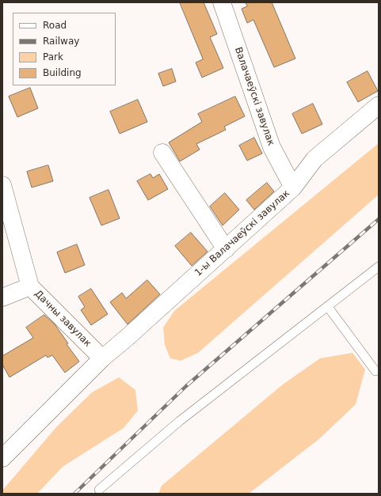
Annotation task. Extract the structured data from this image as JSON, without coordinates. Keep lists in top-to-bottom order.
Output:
{
  "streets": {
    "street": ["Валачаеўскі завулак", "1-ы Валачаеўскі завулак", "Дачны завулак"]
  },
  "crossings": [
    ["Валачаеўскі завулак", "1-ы Валачаеўскі завулак"],
    ["1-ы Валачаеўскі завулак", "Дачны завулак"]
  ],
  "legend": [
    "Road",
    "Railway",
    "Park",
    "Building"
  ]
}
